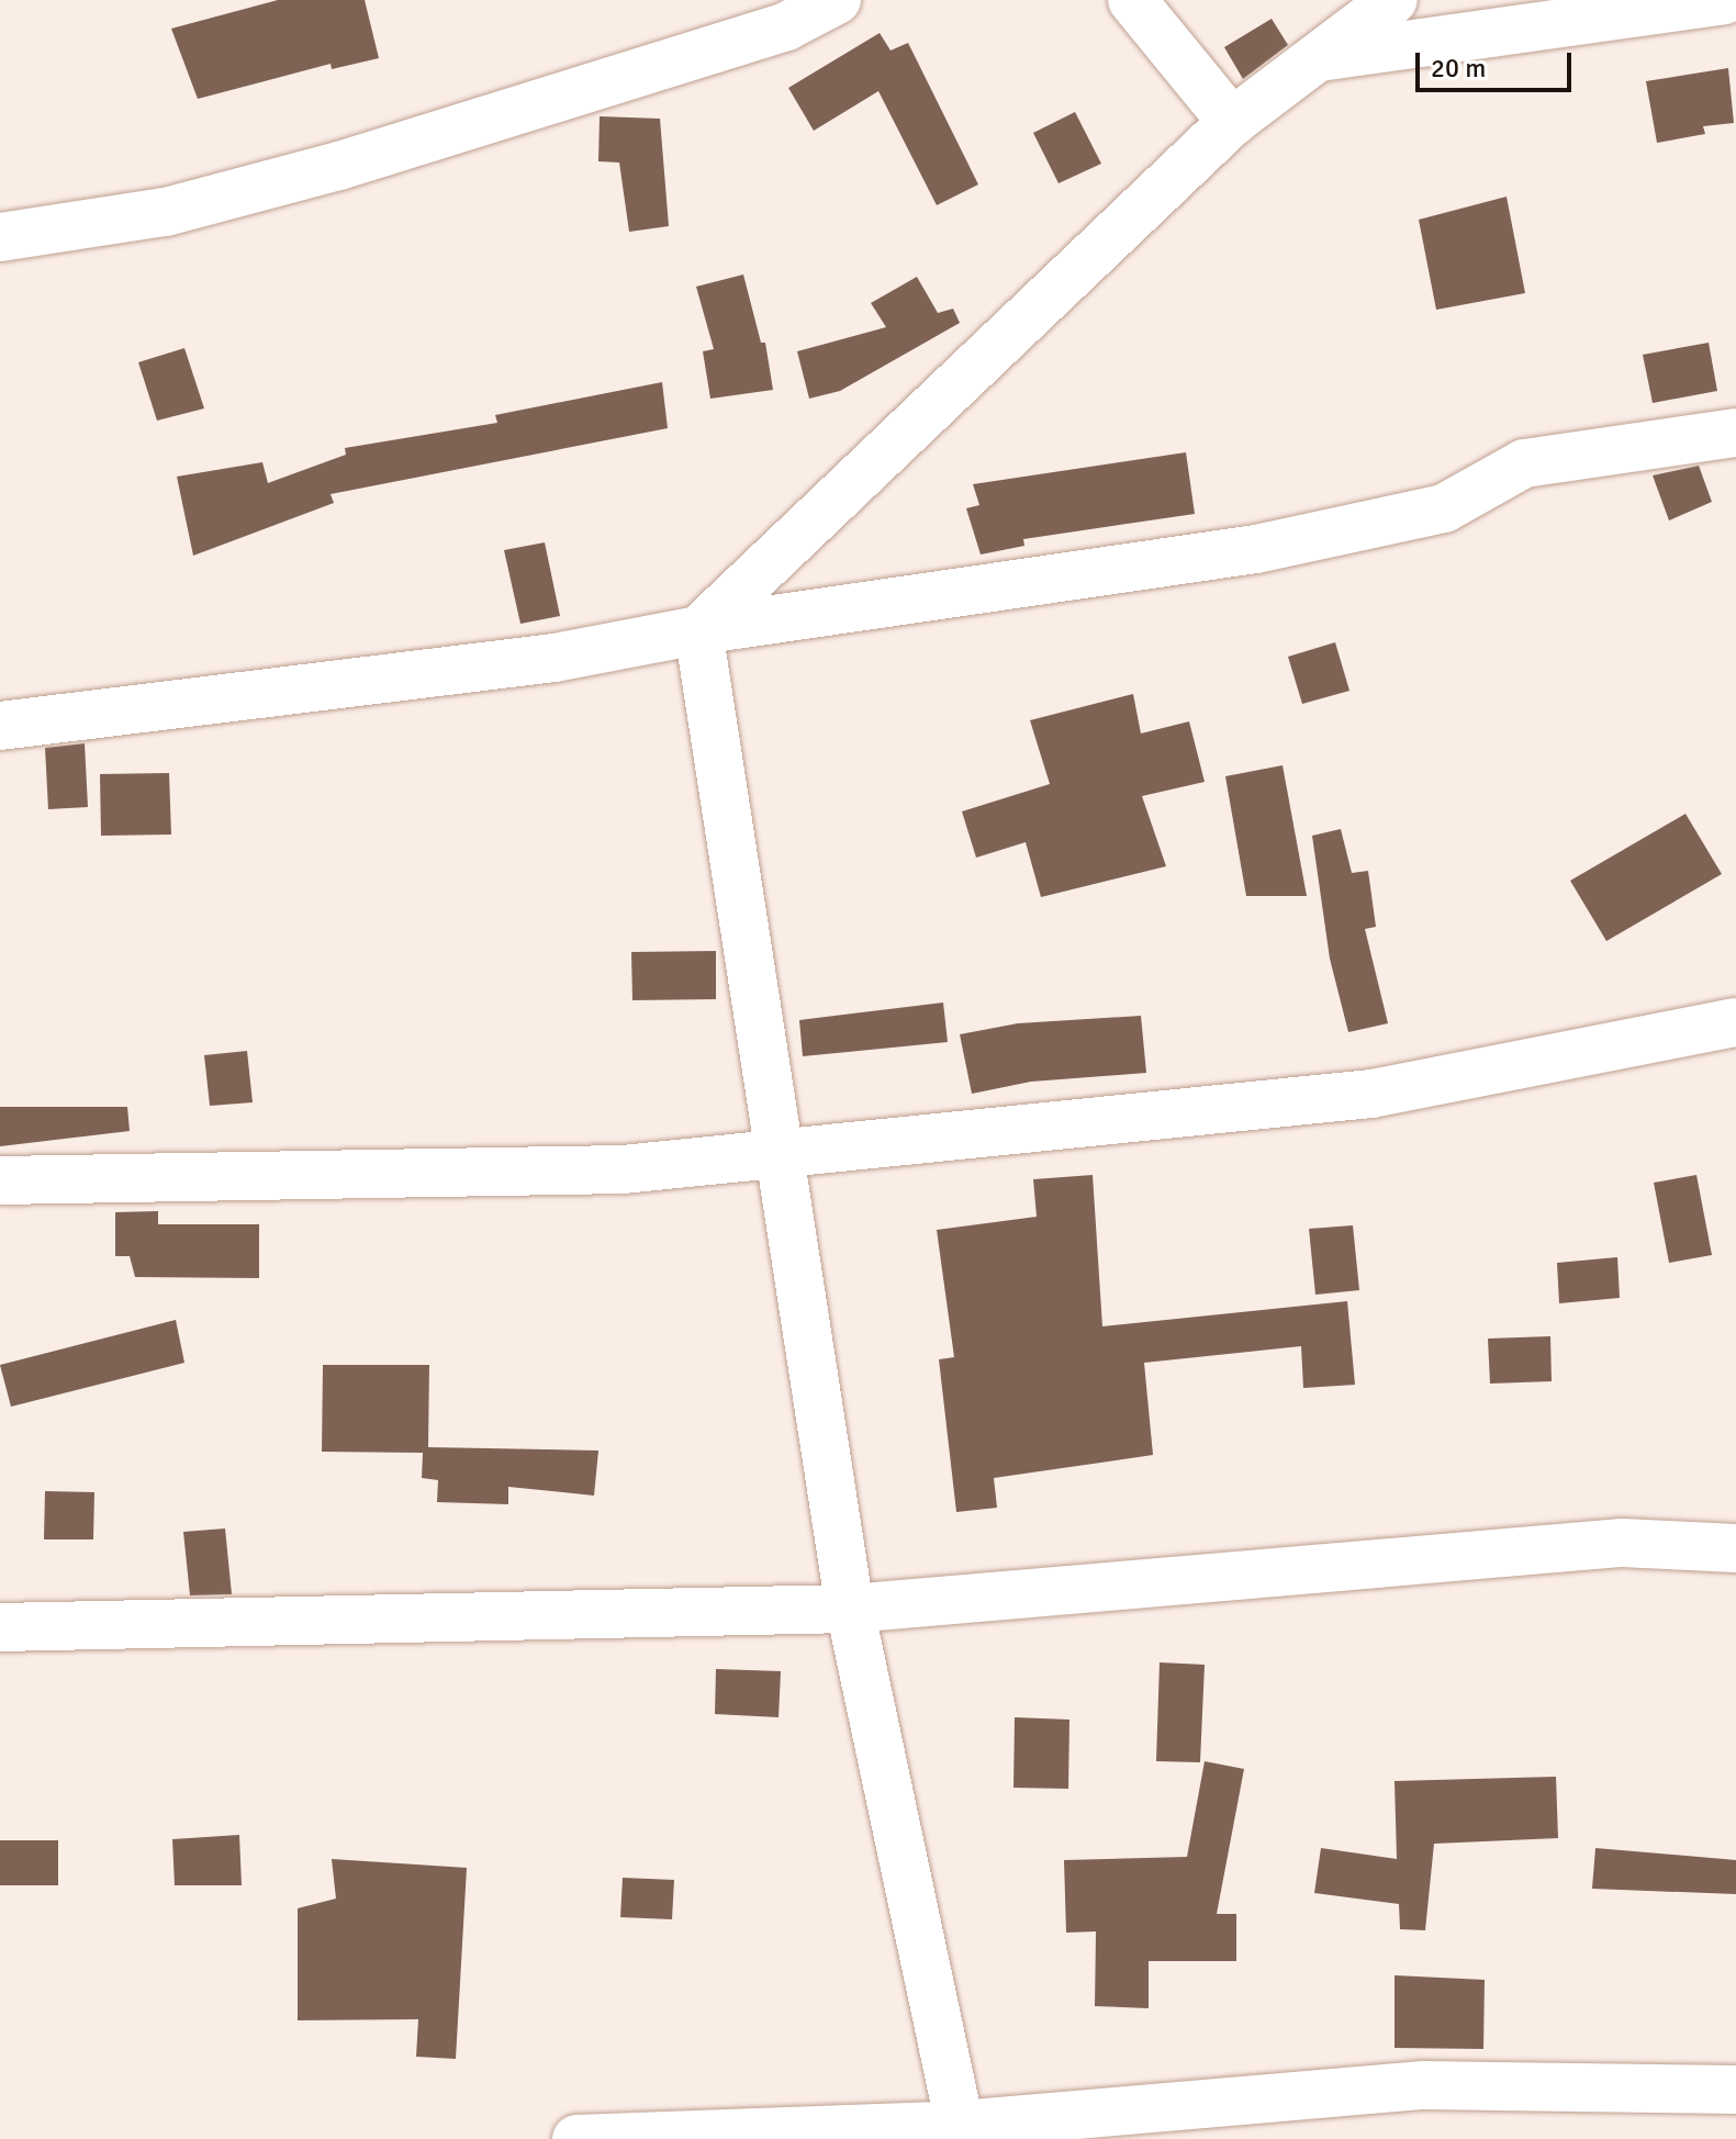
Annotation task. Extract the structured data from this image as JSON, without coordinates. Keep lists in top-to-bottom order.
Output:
{
  "scale_bar": "20 m"
}
